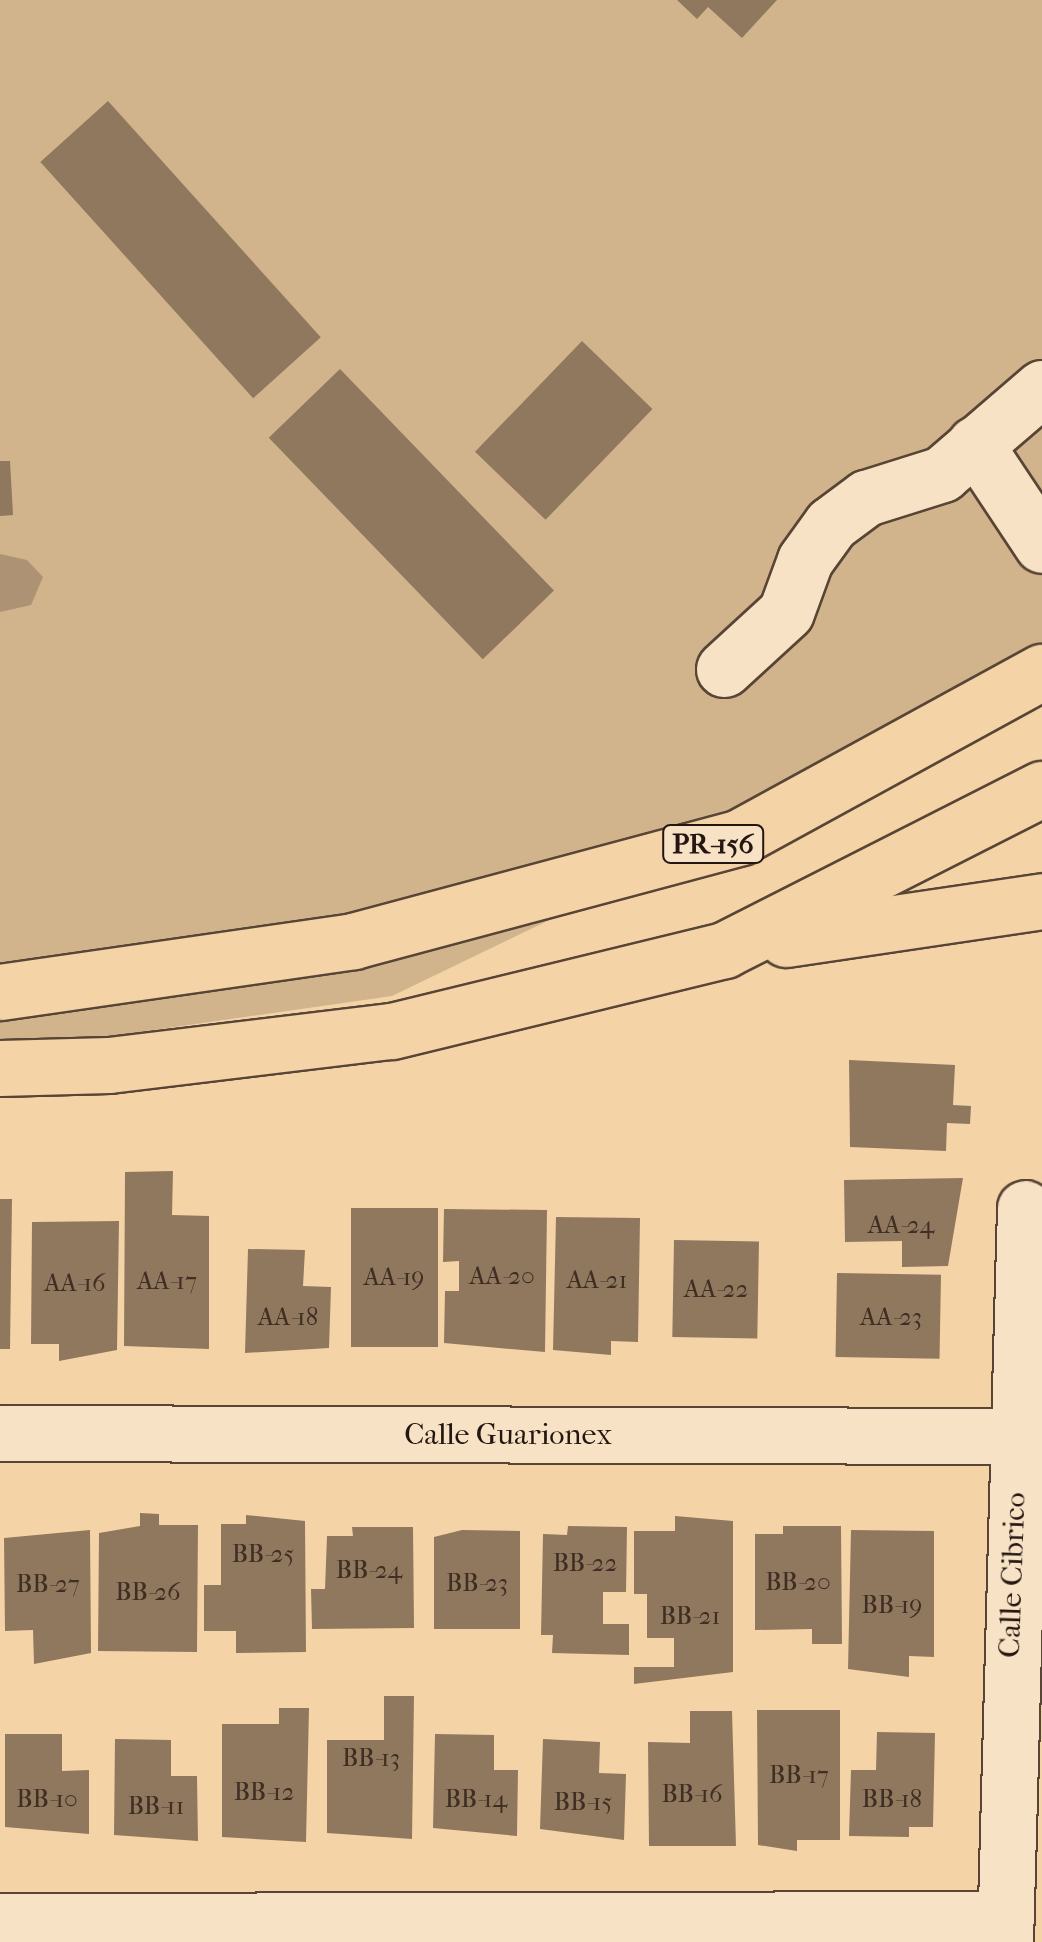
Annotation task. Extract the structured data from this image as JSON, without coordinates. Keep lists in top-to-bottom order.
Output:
{
  "streets": {
    "main road": ["PR-156"],
    "street": ["Calle Guarionex", "Calle Cibrico"]
  },
  "crossings": [
    ["Calle Guarionex", "Calle Cibrico"]
  ],
  "house_numbers": [
    "AA-24",
    "AA-20",
    "AA-19",
    "AA-21",
    "AA-17",
    "AA-16",
    "AA-22",
    "AA-18",
    "AA-23",
    "BB-25",
    "BB-22",
    "BB-24",
    "BB-20",
    "BB-23",
    "BB-27",
    "BB-26",
    "BB-19",
    "BB-21",
    "BB-13",
    "BB-17",
    "BB-12",
    "BB-16",
    "BB-10",
    "BB-14",
    "BB-18",
    "BB-15",
    "BB-11"
  ]
}
